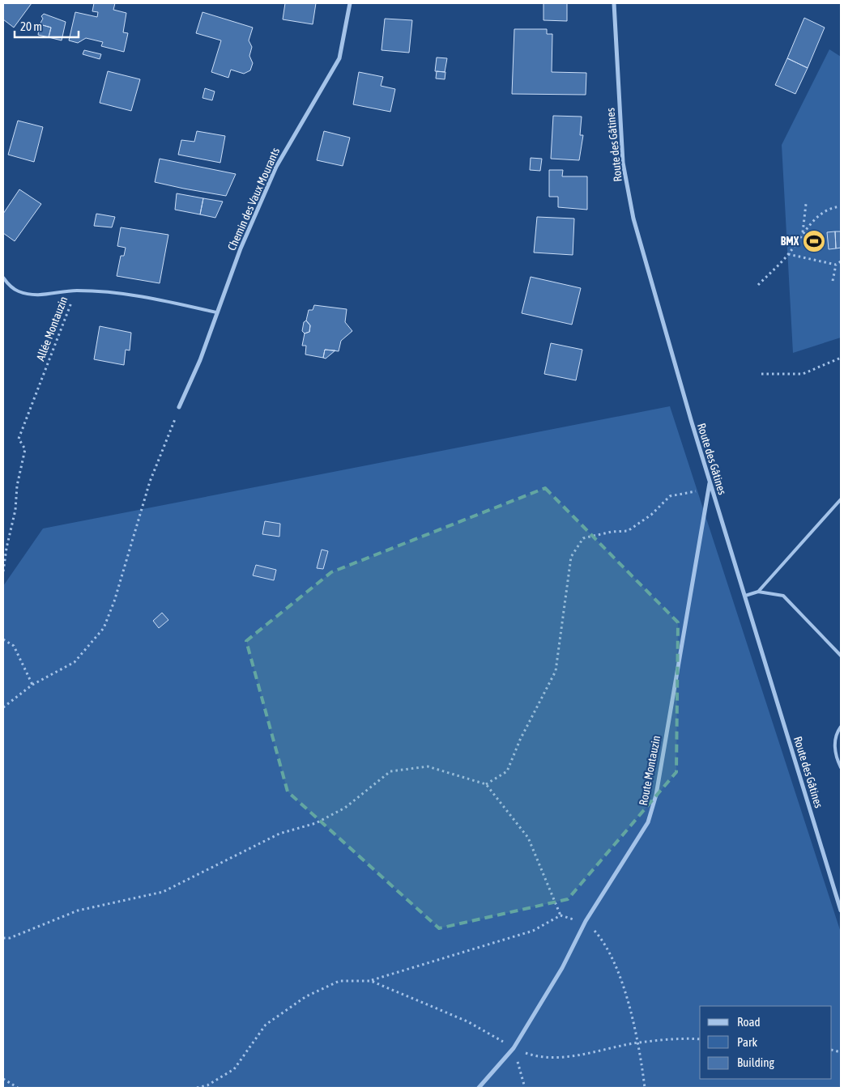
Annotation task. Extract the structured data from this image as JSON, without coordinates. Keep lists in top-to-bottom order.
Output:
{
  "streets": {
    "street": ["Route des Gâtines", "Chemin des Vaux Mourants", "Route Montauzin"],
    "lane": ["Allée Montauzin"]
  },
  "crossings": [
    ["Route des Gâtines", "Route Montauzin"],
    ["Chemin des Vaux Mourants", "Allée Montauzin"]
  ],
  "places": {
    "sports": ["BMX"]
  },
  "legend": ["Road", "Park", "Building"],
  "scale_bar": "20 m"
}
